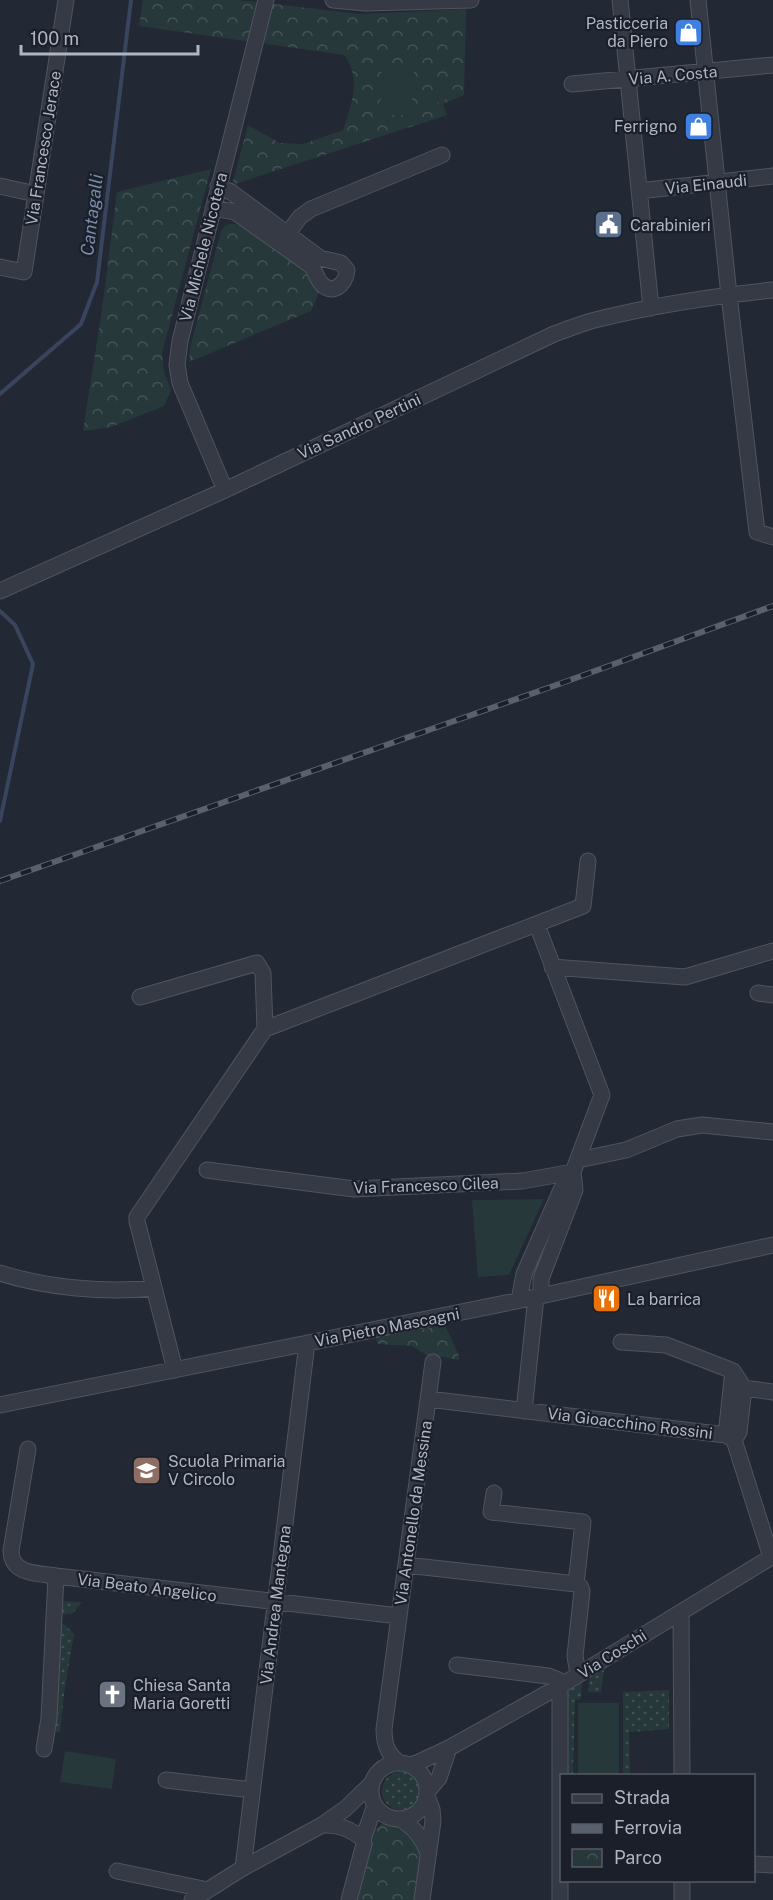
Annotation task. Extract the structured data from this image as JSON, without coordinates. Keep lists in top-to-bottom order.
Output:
{
  "streets": {
    "street": [
      "Via A. Costa",
      "Via Francesco Jerace",
      "Via Einaudi",
      "Via Michele Nicotera",
      "Via Sandro Pertini",
      "Via Francesco Cilea",
      "Via Pietro Mascagni",
      "Via Gioacchino Rossini",
      "Via Antonello da Messina",
      "Via Beato Angelico",
      "Via Andrea Mantegna",
      "Via Coschi"
    ]
  },
  "crossings": [
    ["Via Michele Nicotera", "Via Sandro Pertini"],
    ["Via Pietro Mascagni", "Via Andrea Mantegna"],
    ["Via Gioacchino Rossini", "Via Antonello da Messina"],
    ["Via Antonello da Messina", "Via Beato Angelico"],
    ["Via Antonello da Messina", "Via Coschi"],
    ["Via Beato Angelico", "Via Andrea Mantegna"]
  ],
  "water": ["Cantagalli"],
  "places": {
    "shop": ["Pasticceria da Piero", "Ferrigno"],
    "public building": ["Carabinieri"],
    "restaurant": ["La barrica"],
    "school or university": ["Scuola Primaria V Circolo"],
    "church": ["Chiesa Santa Maria Goretti"]
  },
  "legend": ["Strada", "Ferrovia", "Parco"],
  "scale_bar": "100 m"
}
